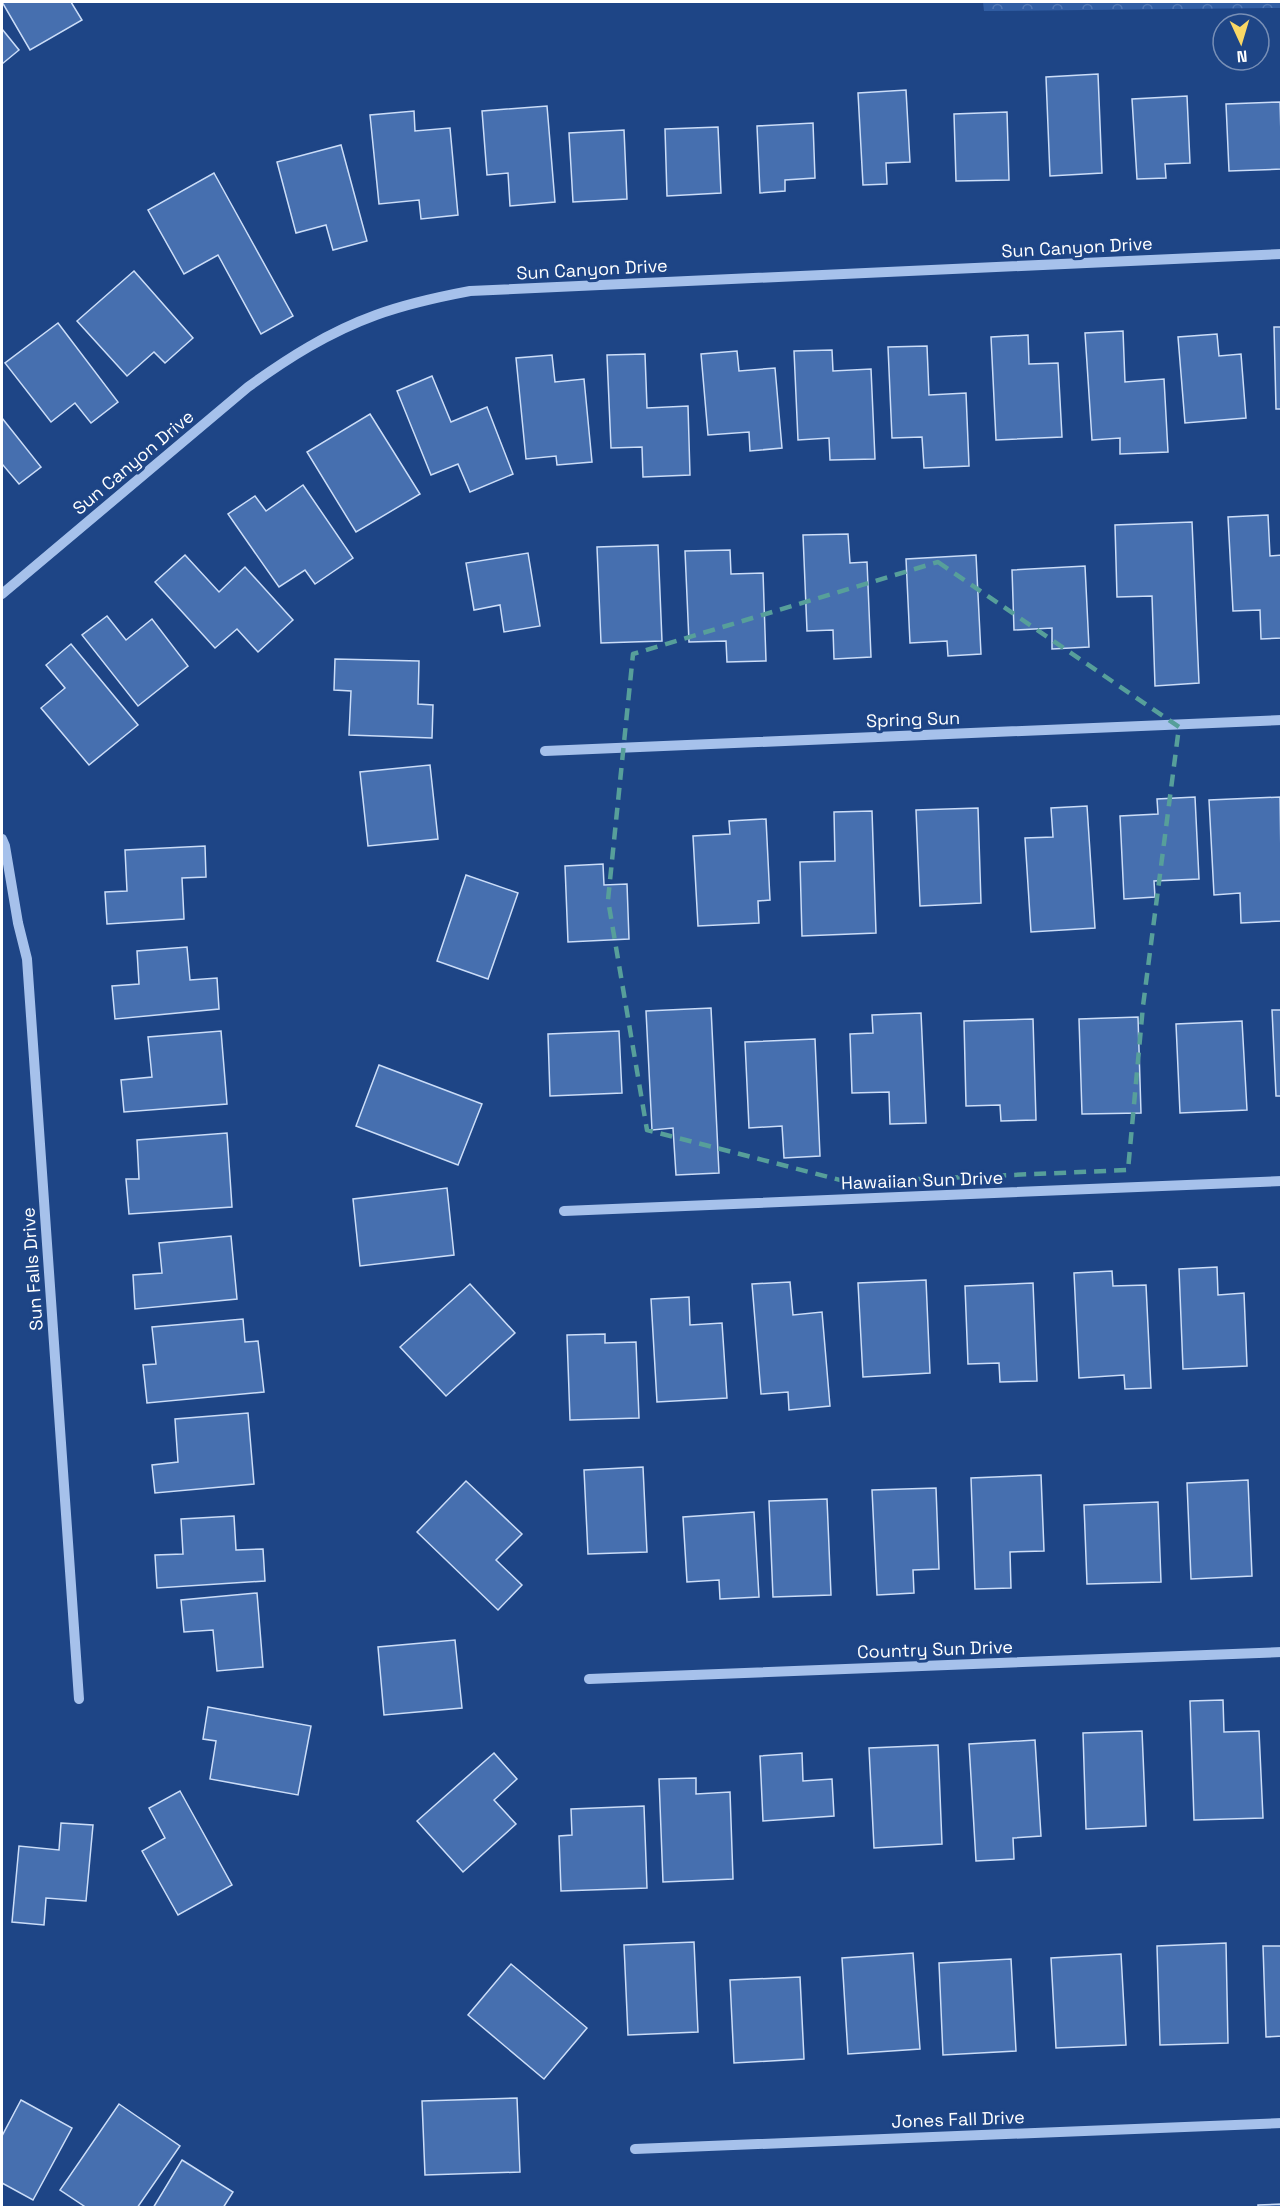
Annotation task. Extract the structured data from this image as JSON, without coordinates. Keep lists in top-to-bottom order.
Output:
{
  "streets": {
    "street": [
      "Sun Canyon Drive",
      "Spring Sun",
      "Hawaiian Sun Drive",
      "Sun Falls Drive",
      "Country Sun Drive",
      "Jones Fall Drive"
    ]
  },
  "north": "bottom"
}
